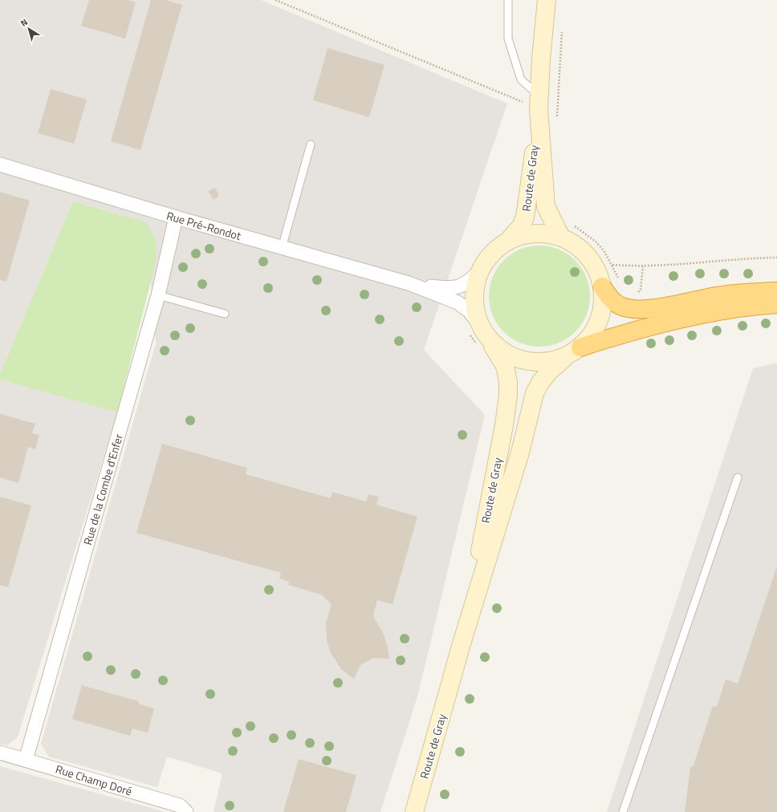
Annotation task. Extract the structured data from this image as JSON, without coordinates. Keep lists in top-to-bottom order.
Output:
{
  "streets": {
    "main road": ["Route de Gray"],
    "street": ["Rue Pré-Rondot", "Rue de la Combe d'Enfer", "Rue Champ Doré"]
  },
  "crossings": [
    ["Rue Pré-Rondot", "Rue de la Combe d'Enfer"],
    ["Rue de la Combe d'Enfer", "Rue Champ Doré"]
  ],
  "north": "top left"
}
